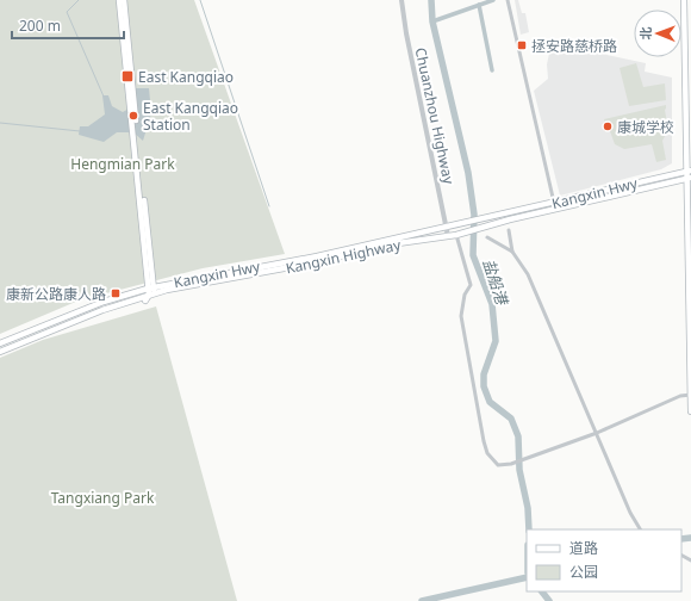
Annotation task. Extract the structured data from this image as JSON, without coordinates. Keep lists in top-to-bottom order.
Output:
{
  "streets": {
    "main road": ["Kangxin Hwy", "Kangxin Highway"],
    "street": ["Chuanzhou Highway"]
  },
  "crossings": [
    ["Chuanzhou Highway", "Kangxin Hwy"],
    ["Chuanzhou Highway", "Kangxin Highway"],
    ["Kangxin Hwy", "Kangxin Highway"]
  ],
  "water": ["盐船港"],
  "parks": ["Hengmian Park", "Tangxiang Park"],
  "places": {
    "transit": ["拯安路慈桥路", "East Kangqiao", "康新公路康人路"],
    "other": ["East Kangqiao Station", "康城学校"]
  },
  "legend": ["道路", "公园"],
  "scale_bar": "200 m",
  "north": "left"
}
